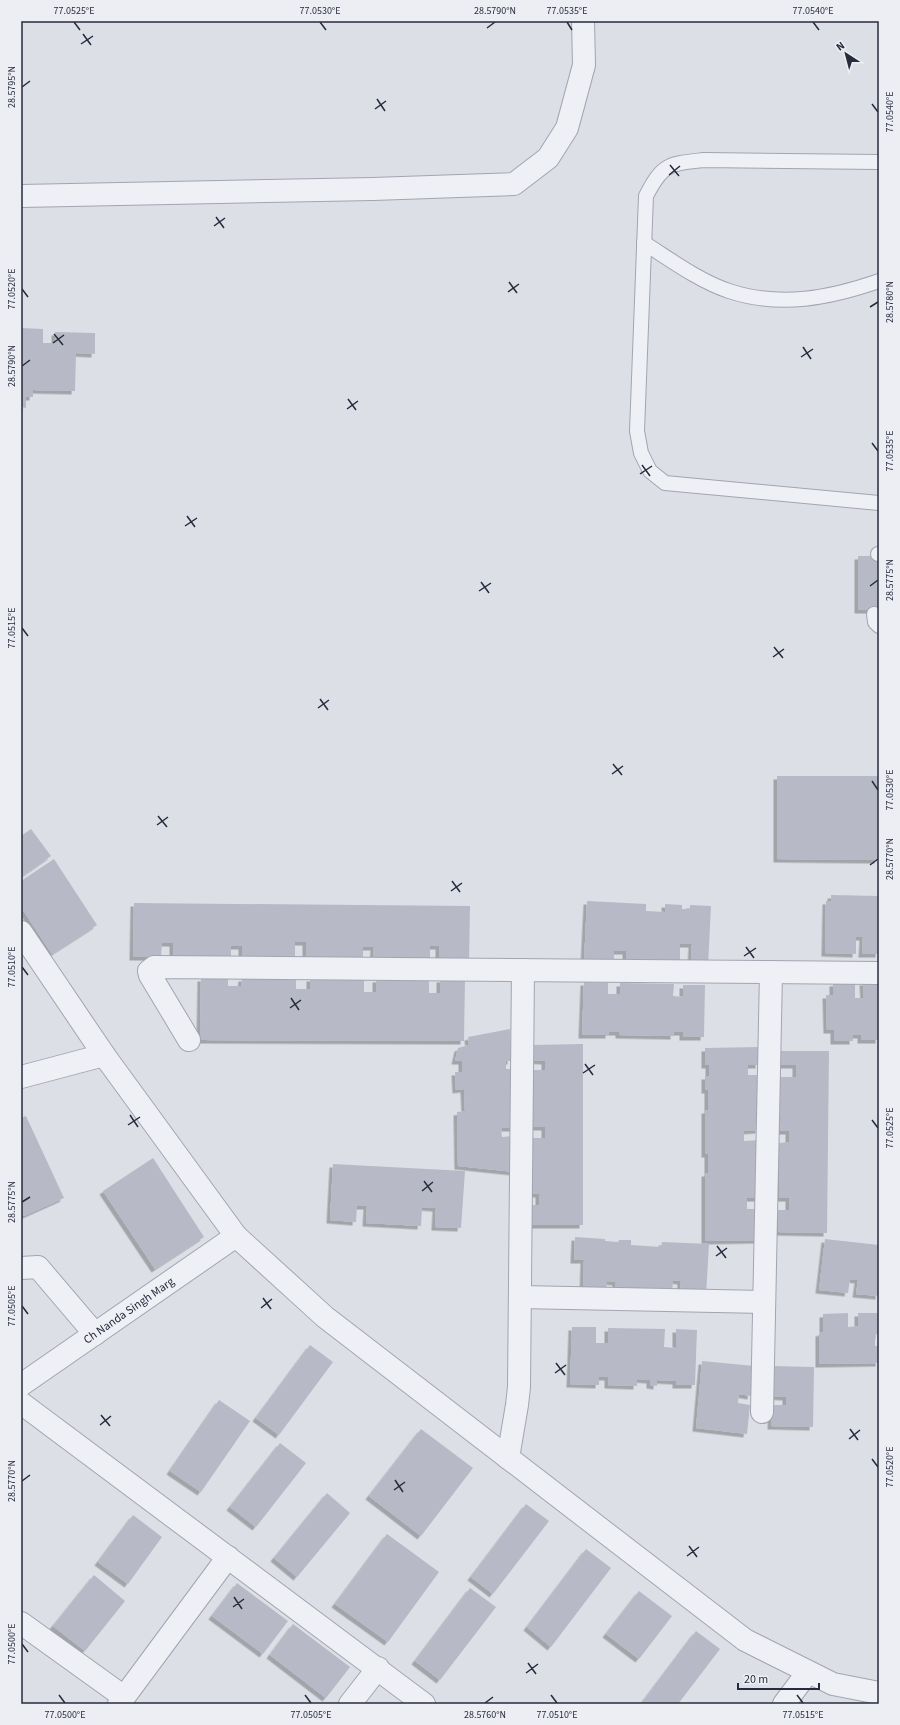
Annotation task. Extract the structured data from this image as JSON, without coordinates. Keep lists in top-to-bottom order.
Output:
{
  "streets": {
    "street": ["Ch Nanda Singh Marg"]
  },
  "scale_bar": "20 m",
  "north": "top left",
  "coordinates": [
    "77.0525°E",
    "77.0530°E",
    "28.5790°N",
    "77.0535°E",
    "77.0540°E",
    "28.5795°N",
    "77.0520°E",
    "28.5780°N",
    "28.5775°N",
    "77.0515°E",
    "28.5770°N",
    "77.0510°E",
    "77.0505°E",
    "77.0500°E",
    "28.5760°N"
  ]
}
